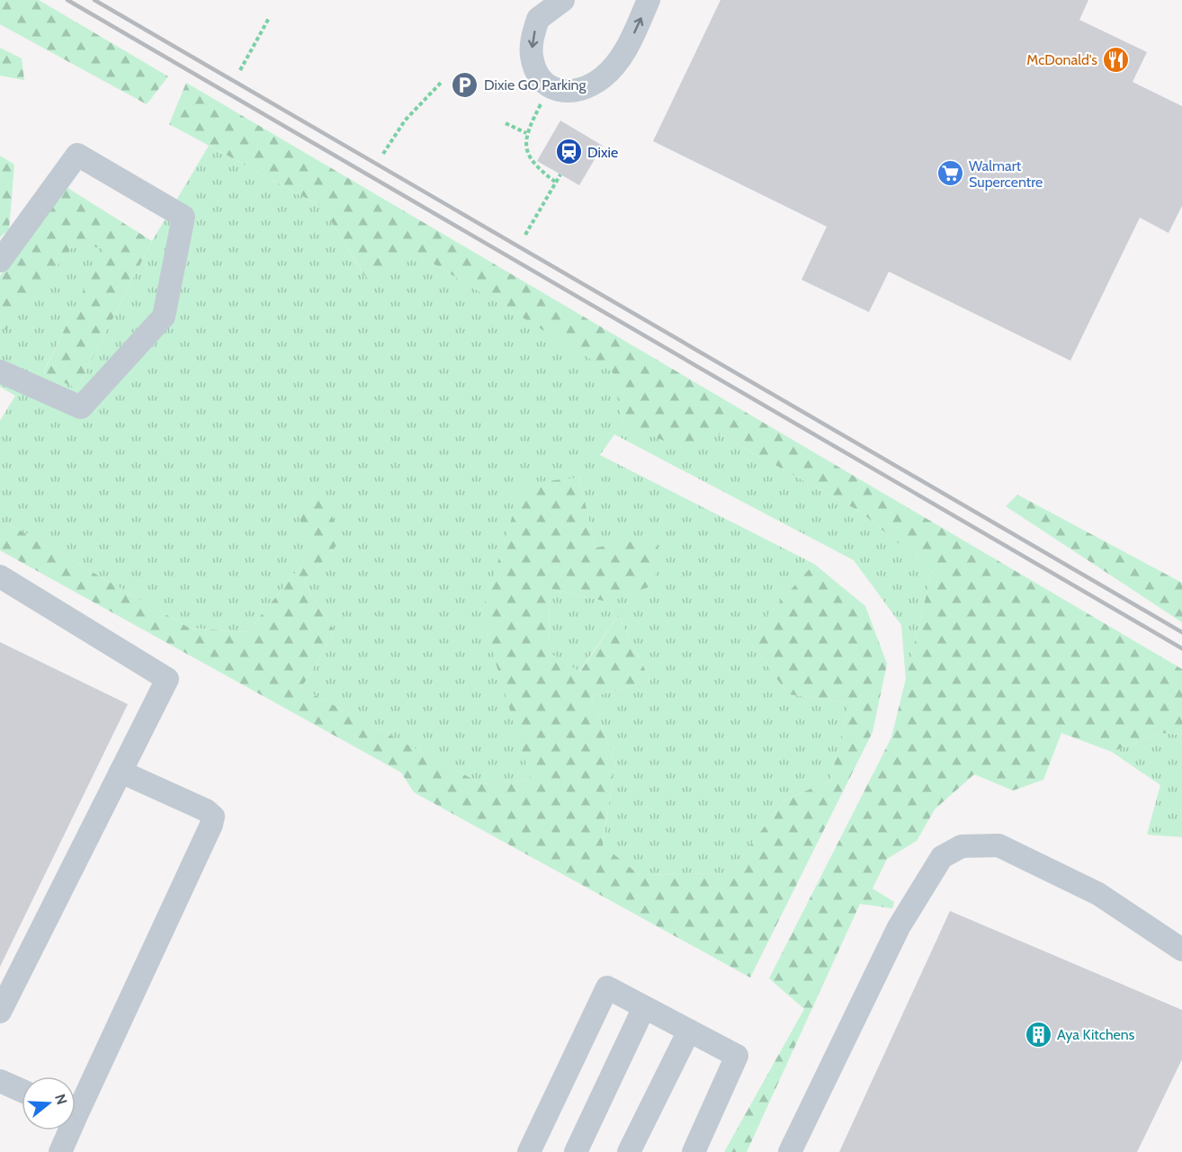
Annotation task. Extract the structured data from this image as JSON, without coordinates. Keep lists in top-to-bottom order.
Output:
{
  "places": {
    "restaurant": ["McDonald's"],
    "parking": ["Dixie GO Parking"],
    "station": ["Dixie"],
    "supermarket": ["Walmart Supercentre"],
    "building": ["Aya Kitchens"]
  },
  "north": "right"
}
